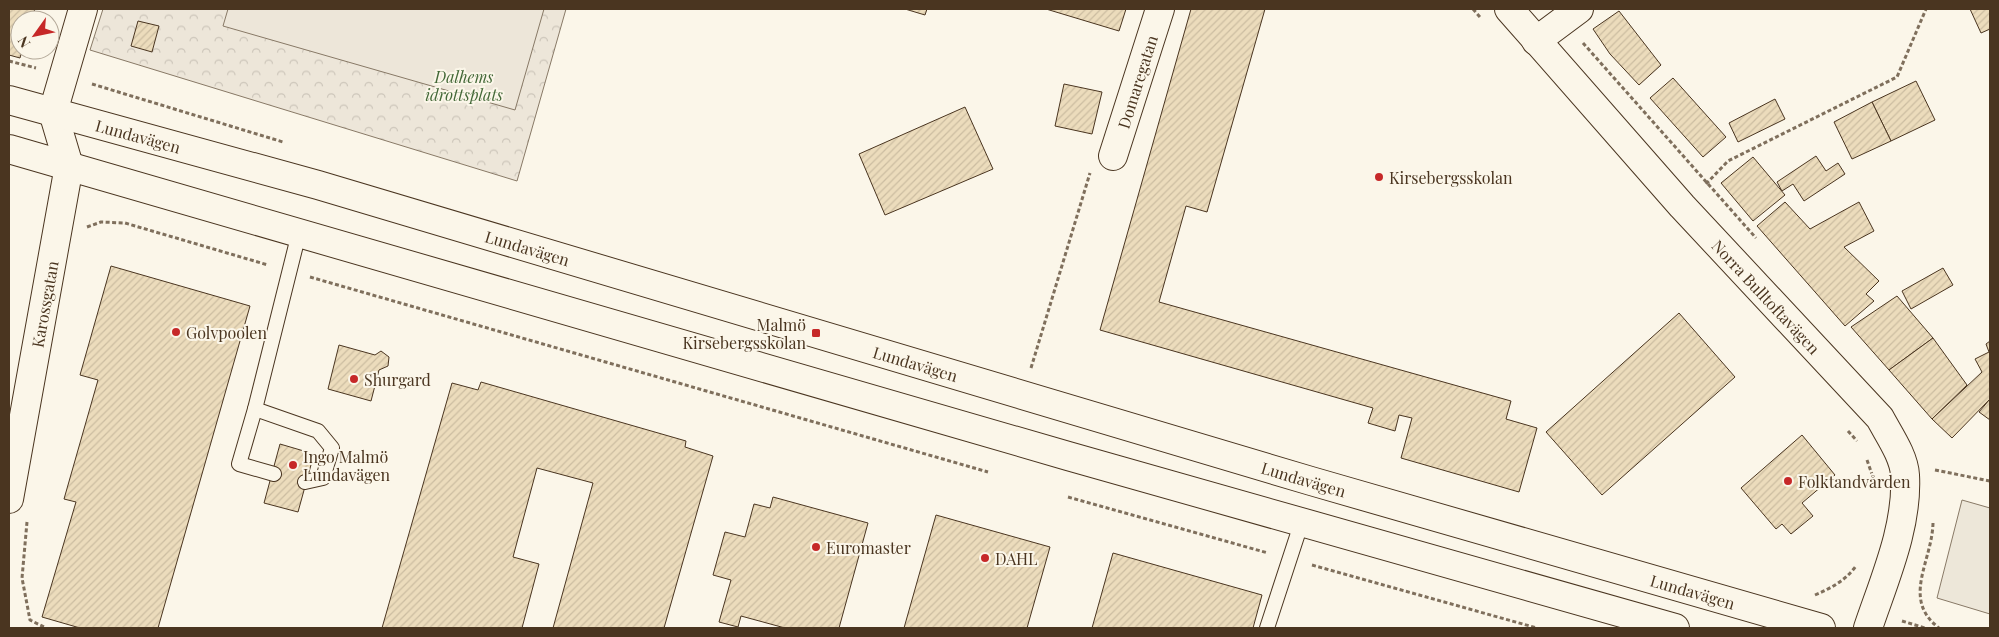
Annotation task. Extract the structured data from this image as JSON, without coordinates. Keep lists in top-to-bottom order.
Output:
{
  "streets": {
    "main road": [
      "Domaregatan",
      "Lundavägen",
      "Norra Bulltoftavägen",
      "Karossgatan"
    ]
  },
  "crossings": [
    ["Lundavägen", "Karossgatan"]
  ],
  "parks": ["Dalhems idrottsplats"],
  "places": {
    "other": [
      "Kirsebergsskolan",
      "Golvpoolen",
      "Shurgard",
      "Ingo Malmö Lundavägen",
      "Folktandvården",
      "Euromaster",
      "DAHL"
    ],
    "transit": ["Malmö Kirsebergsskolan"]
  },
  "north": "bottom left"
}
